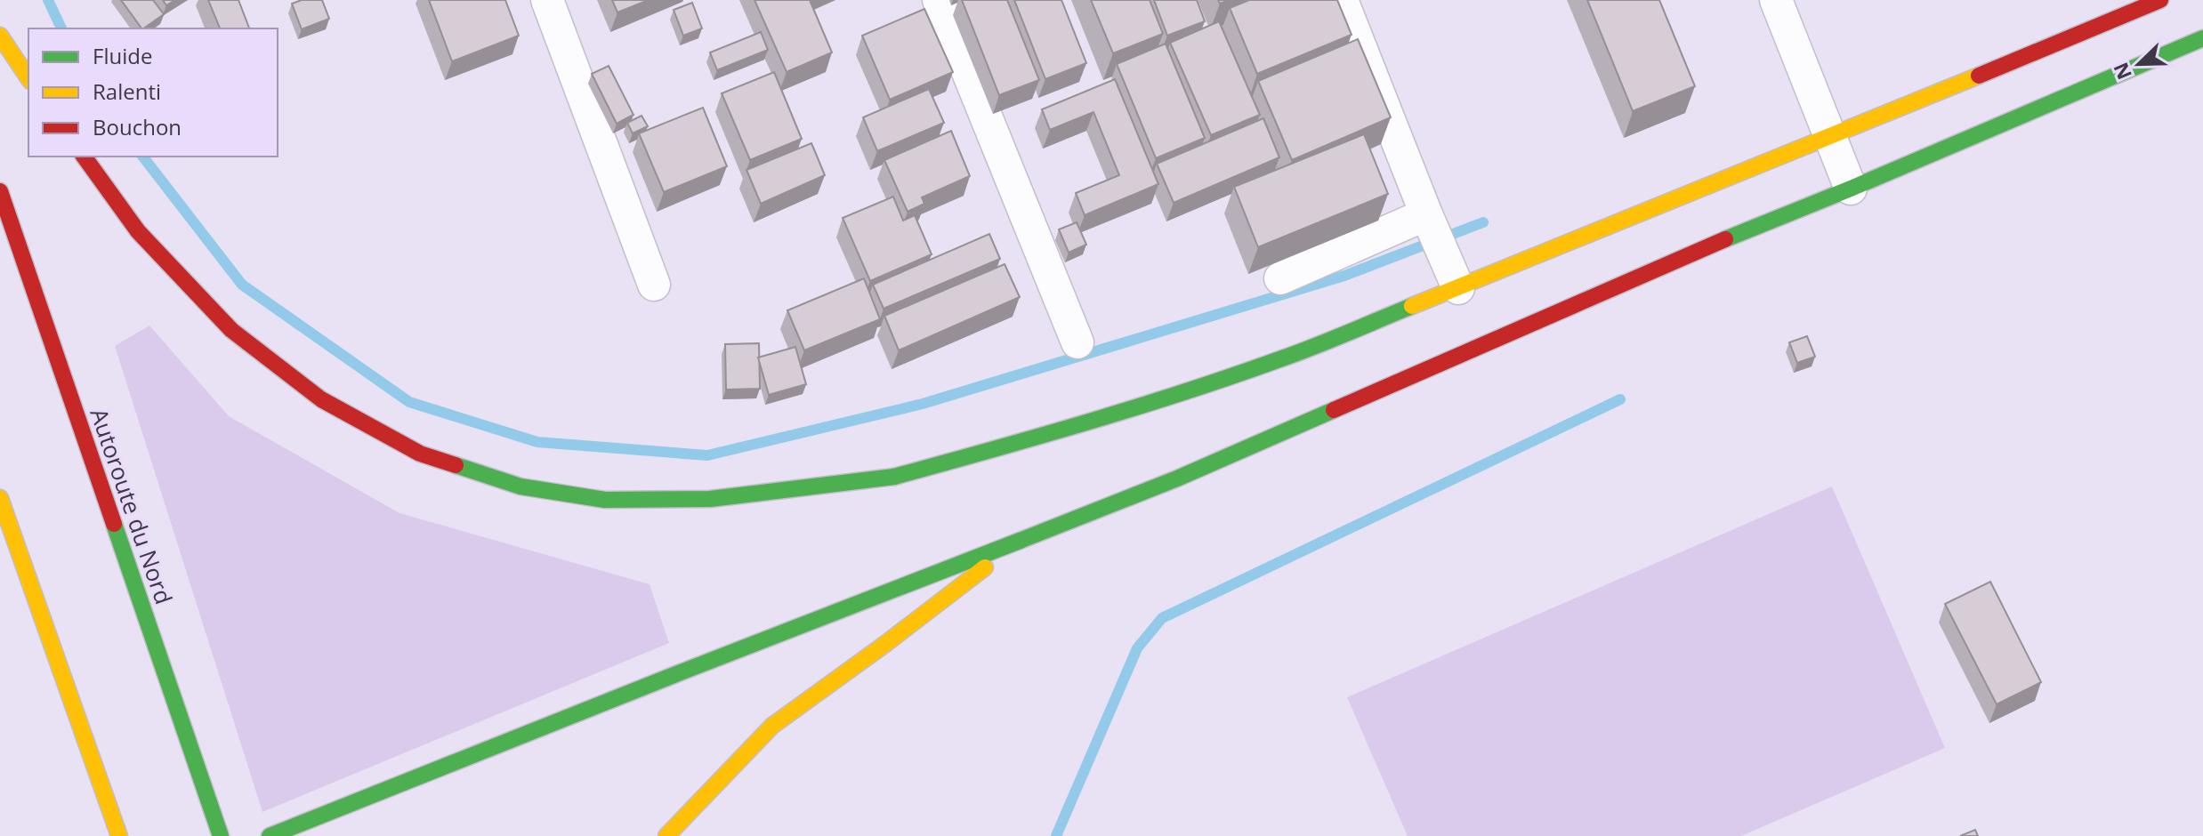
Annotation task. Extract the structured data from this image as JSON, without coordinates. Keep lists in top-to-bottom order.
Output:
{
  "streets": {
    "main road": ["Autoroute du Nord"]
  },
  "legend": ["Fluide", "Ralenti", "Bouchon"],
  "north": "bottom left"
}
